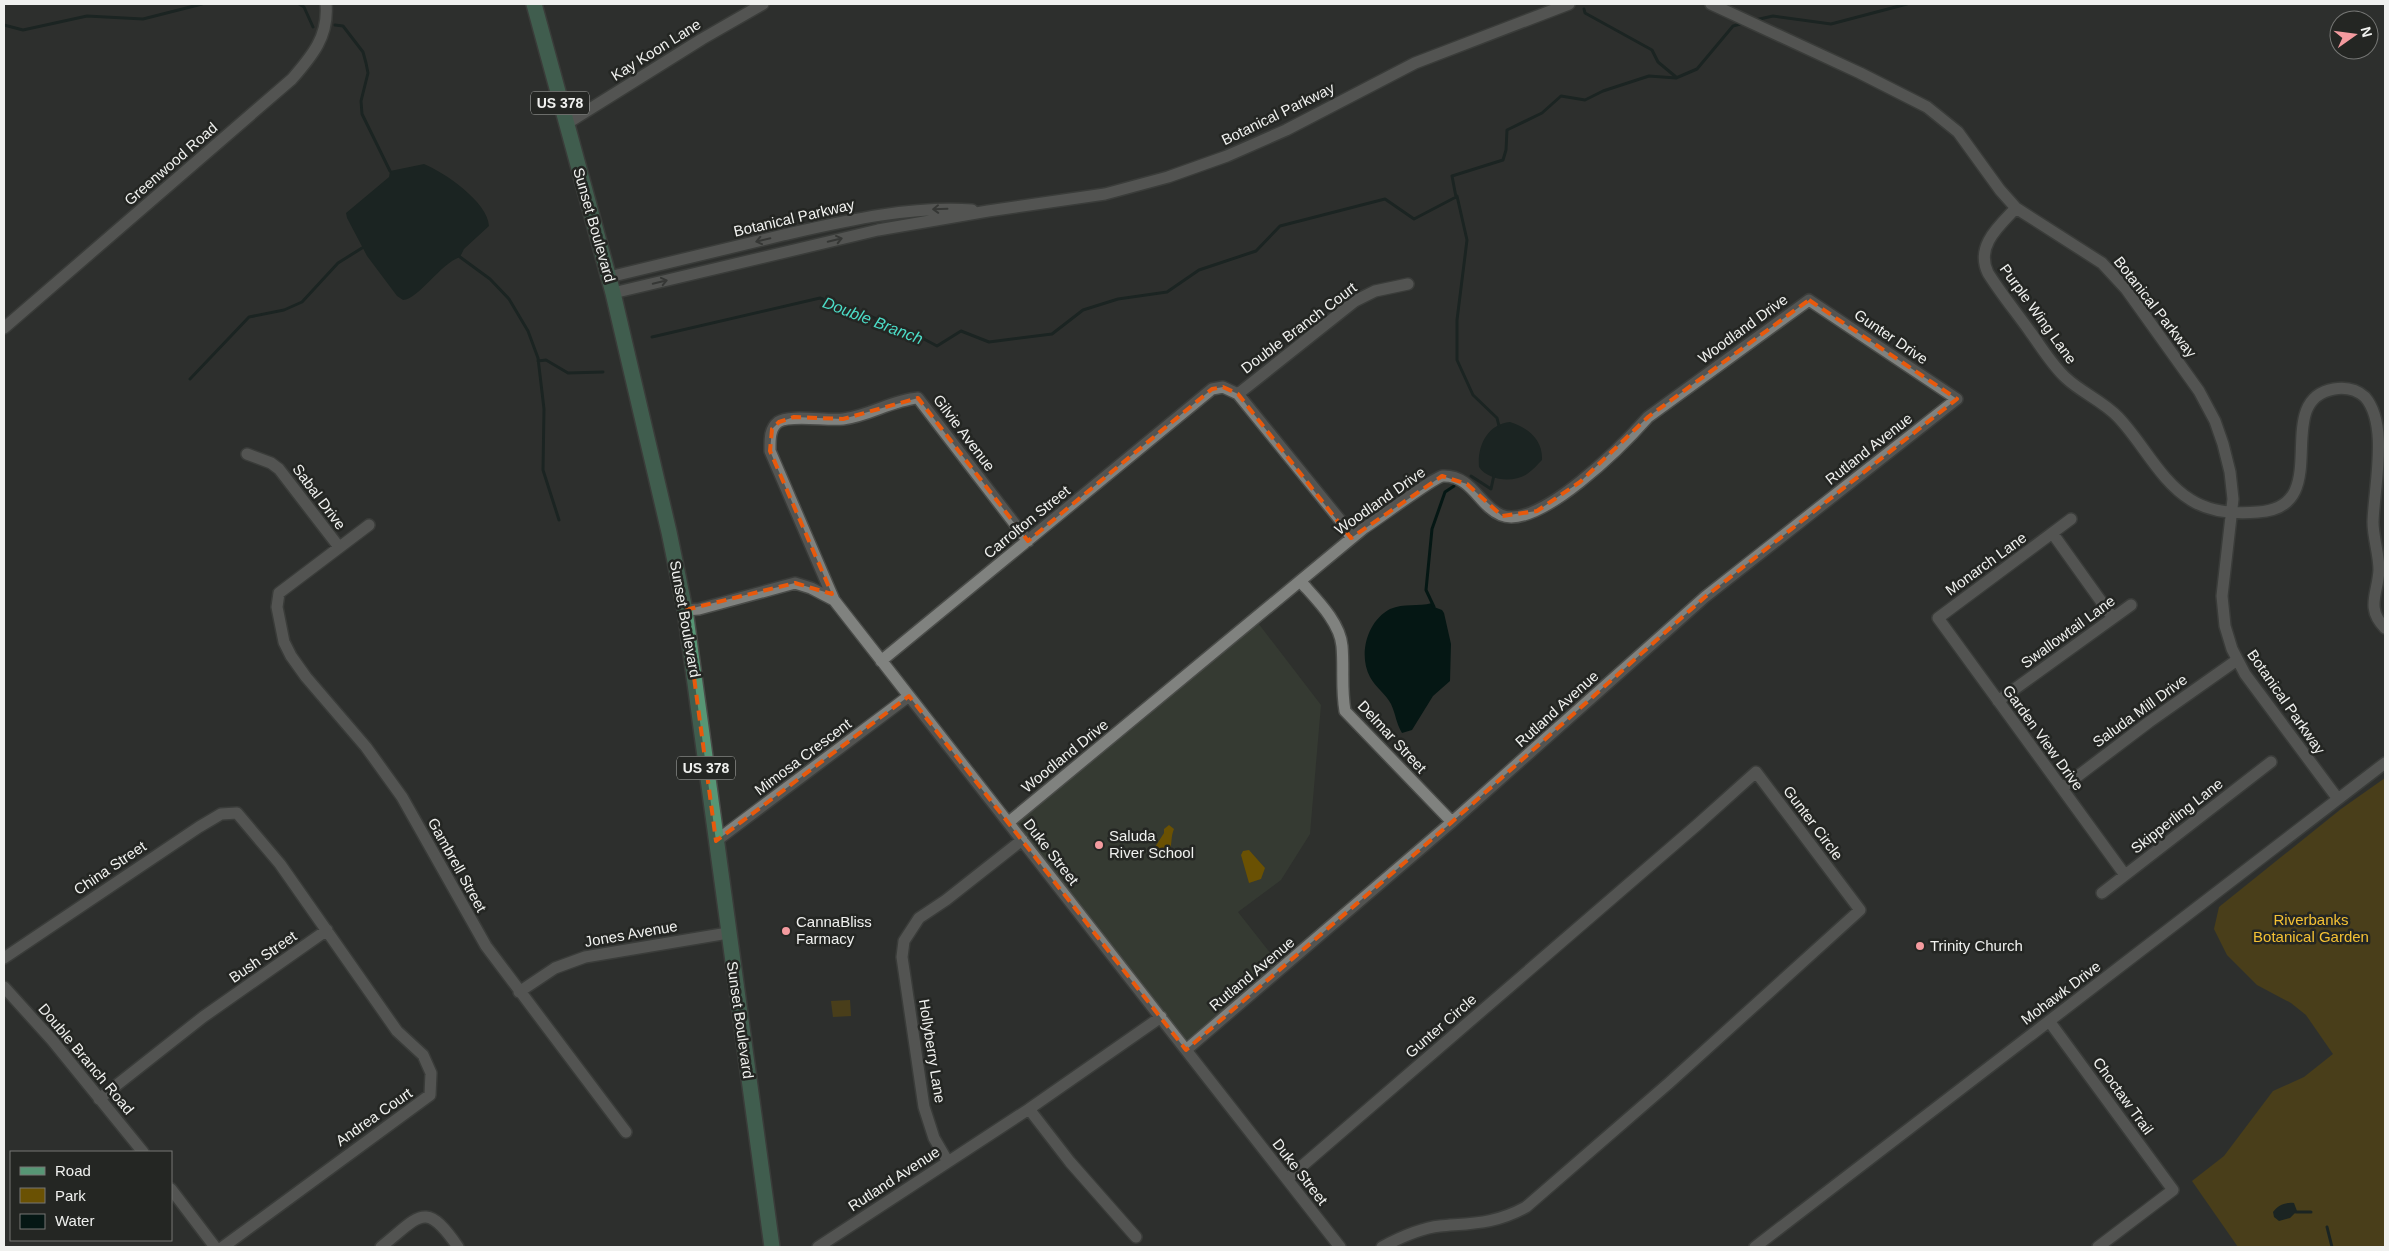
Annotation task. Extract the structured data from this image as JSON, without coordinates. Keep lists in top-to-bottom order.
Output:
{
  "streets": {
    "main road": ["US 378", "Sunset Boulevard"],
    "street": [
      "Kay Koon Lane",
      "Botanical Parkway",
      "Greenwood Road",
      "Purple Wing Lane",
      "Double Branch Court",
      "Woodland Drive",
      "Gunter Drive",
      "Gilvie Avenue",
      "Rutland Avenue",
      "Sabal Drive",
      "Carrolton Street",
      "Monarch Lane",
      "Swallowtail Lane",
      "Saluda Mill Drive",
      "Delmar Street",
      "Garden View Drive",
      "Mimosa Crescent",
      "Skipperling Lane",
      "Gunter Circle",
      "Duke Street",
      "Gambrell Street",
      "China Street",
      "Jones Avenue",
      "Bush Street",
      "Mohawk Drive",
      "Hollyberry Lane",
      "Double Branch Road",
      "Choctaw Trail",
      "Andrea Court"
    ]
  },
  "crossings": [
    ["Kay Koon Lane", "Sunset Boulevard"],
    ["Botanical Parkway", "Sunset Boulevard"],
    ["Botanical Parkway", "Purple Wing Lane"],
    ["Botanical Parkway", "Saluda Mill Drive"],
    ["Botanical Parkway", "Mohawk Drive"],
    ["Sunset Boulevard", "Mimosa Crescent"],
    ["Sunset Boulevard", "Duke Street"],
    ["Sunset Boulevard", "Jones Avenue"],
    ["Double Branch Court", "Carrolton Street"],
    ["Woodland Drive", "Gunter Drive"],
    ["Woodland Drive", "Delmar Street"],
    ["Woodland Drive", "Duke Street"],
    ["Gunter Drive", "Rutland Avenue"],
    ["Gilvie Avenue", "Carrolton Street"],
    ["Gilvie Avenue", "Duke Street"],
    ["Rutland Avenue", "Delmar Street"],
    ["Rutland Avenue", "Duke Street"],
    ["Rutland Avenue", "Hollyberry Lane"],
    ["Sabal Drive", "Gambrell Street"],
    ["Carrolton Street", "Duke Street"],
    ["Monarch Lane", "Garden View Drive"],
    ["Swallowtail Lane", "Garden View Drive"],
    ["Saluda Mill Drive", "Garden View Drive"],
    ["Garden View Drive", "Skipperling Lane"],
    ["Mimosa Crescent", "Duke Street"],
    ["Gunter Circle", "Duke Street"],
    ["Duke Street", "Hollyberry Lane"],
    ["Gambrell Street", "Jones Avenue"],
    ["China Street", "Bush Street"],
    ["China Street", "Andrea Court"],
    ["Bush Street", "Double Branch Road"],
    ["Bush Street", "Andrea Court"],
    ["Mohawk Drive", "Choctaw Trail"]
  ],
  "water": ["Double Branch"],
  "parks": ["Riverbanks Botanical Garden"],
  "places": ["Saluda River School", "CannaBliss Farmacy", "Trinity Church"],
  "legend": ["Road", "Park", "Water"],
  "north": "right"
}
